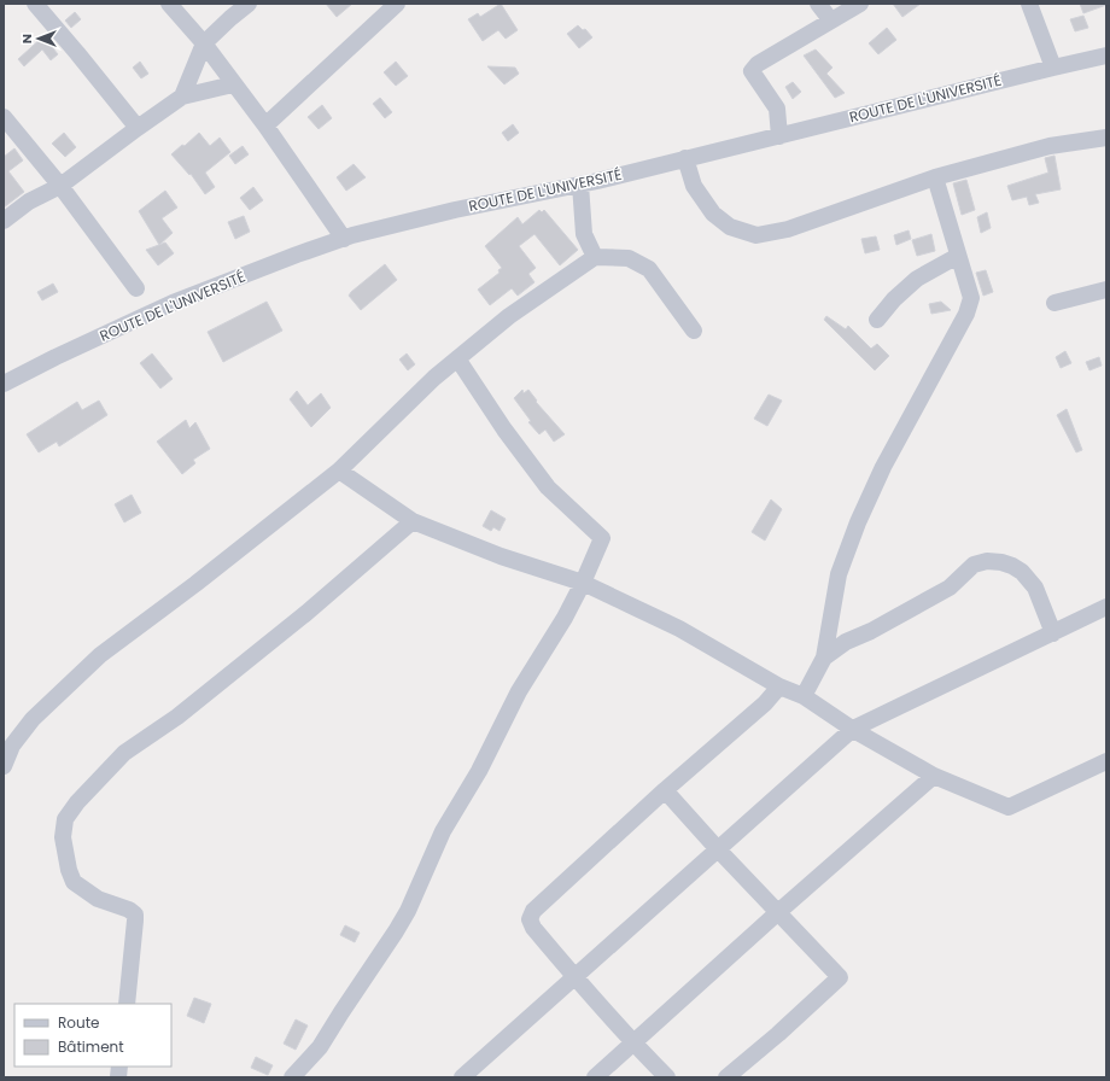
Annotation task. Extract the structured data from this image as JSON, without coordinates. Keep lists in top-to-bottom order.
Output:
{
  "streets": {
    "street": ["ROUTE DE L'UNIVERSITÉ"]
  },
  "legend": ["Route", "Bâtiment"],
  "north": "left"
}
